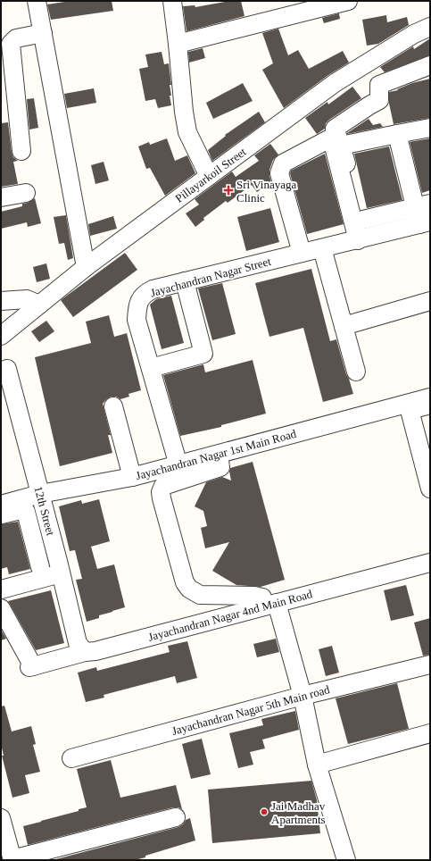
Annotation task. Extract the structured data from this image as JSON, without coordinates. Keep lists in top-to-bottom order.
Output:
{
  "streets": {
    "street": [
      "Pillayarkoil Street",
      "Jayachandran Nagar Street",
      "Jayachandran Nagar 1st Main Road",
      "12th Street",
      "Jayachandran Nagar 4nd Main Road",
      "Jayachandran Nagar 5th Main road"
    ]
  },
  "crossings": [
    ["Jayachandran Nagar Street", "Jayachandran Nagar 1st Main Road"],
    ["Jayachandran Nagar 1st Main Road", "12th Street"],
    ["12th Street", "Jayachandran Nagar 4nd Main Road"]
  ],
  "places": {
    "health": ["Sri Vinayaga Clinic"],
    "other": ["Jai Madhav Apartments"]
  }
}
